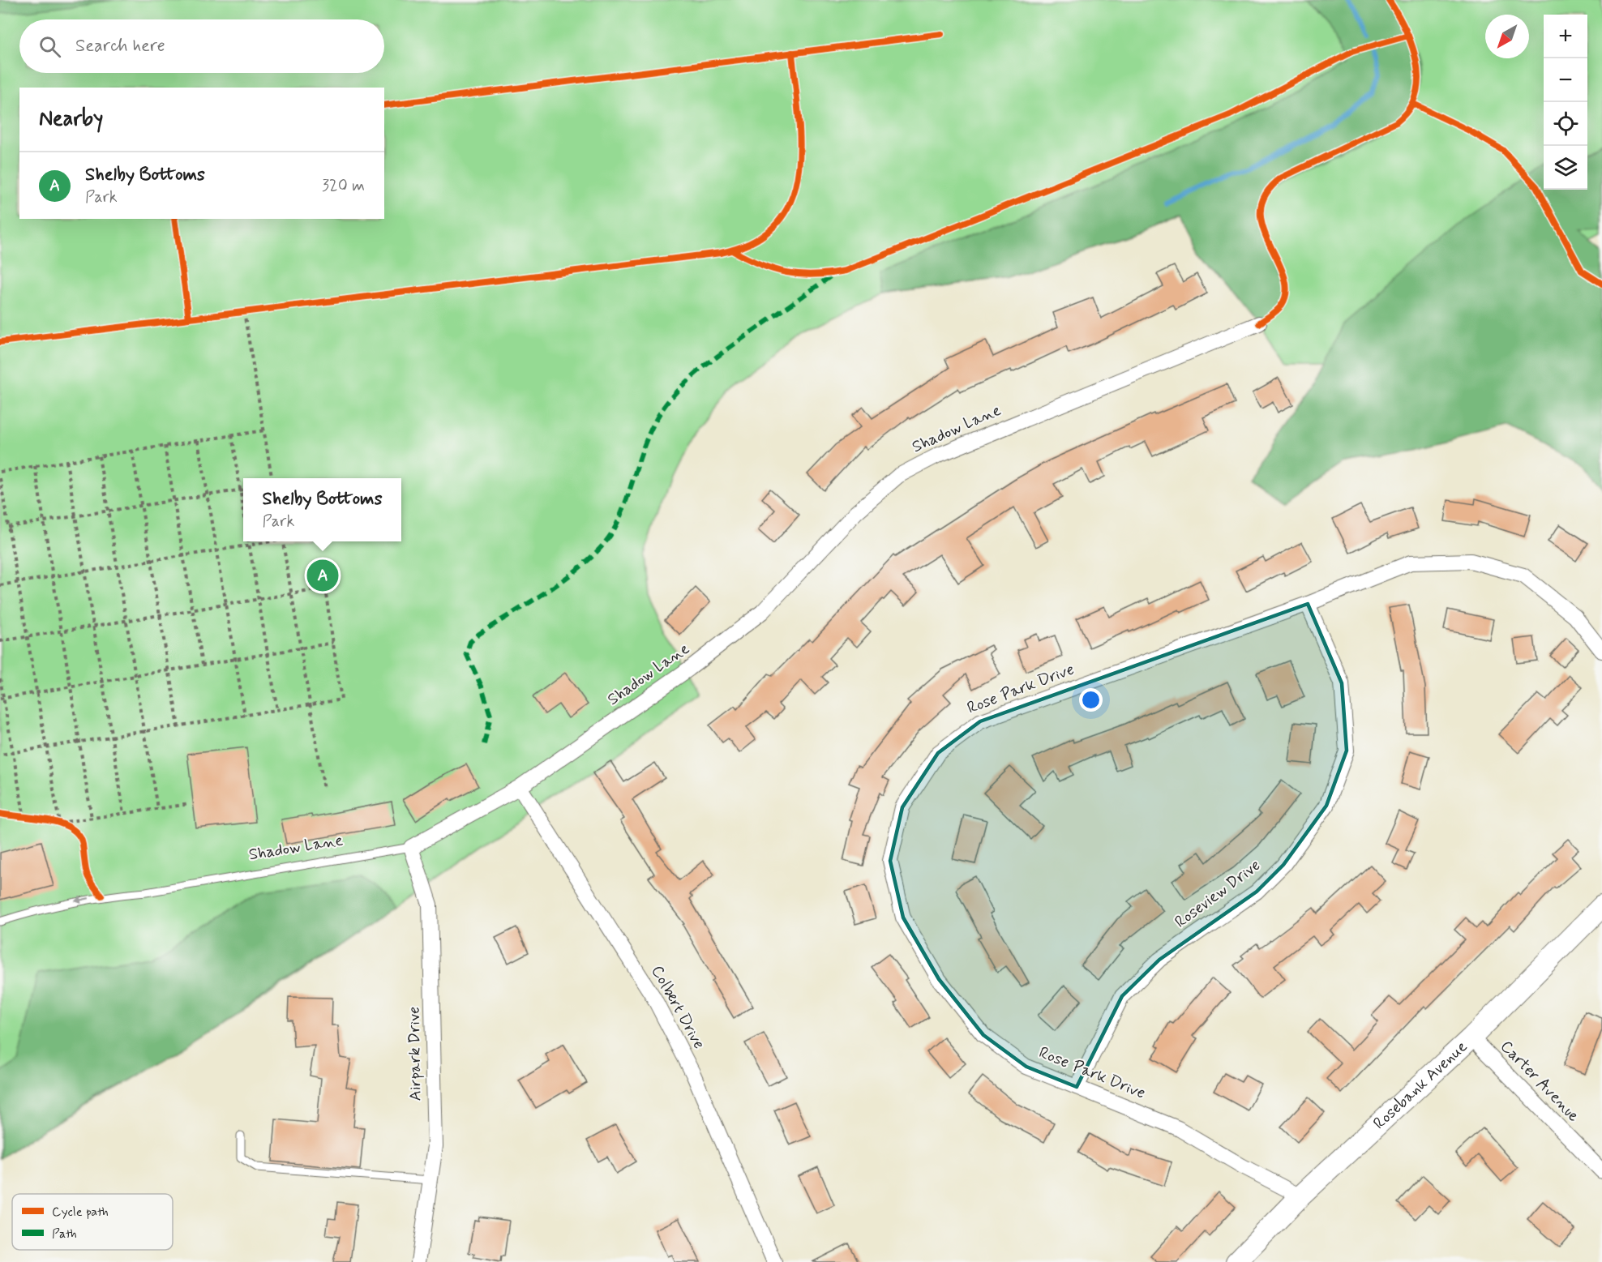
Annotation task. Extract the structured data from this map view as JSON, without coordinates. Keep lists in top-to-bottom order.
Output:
{
  "streets": {
    "street": [
      "Shadow Lane",
      "Rose Park Drive",
      "Roseview Drive",
      "Colbert Drive",
      "Airpark Drive",
      "Carter Avenue",
      "Rosebank Avenue"
    ]
  },
  "crossings": [
    ["Shadow Lane", "Colbert Drive"],
    ["Shadow Lane", "Airpark Drive"],
    ["Rose Park Drive", "Roseview Drive"],
    ["Rose Park Drive", "Rosebank Avenue"],
    ["Carter Avenue", "Rosebank Avenue"]
  ],
  "legend": ["Cycle path", "Path"],
  "north": "bottom left",
  "page": {
    "map_buttons": ["+", "−"],
    "search": "Search here",
    "heading": "Nearby",
    "list": [
      {
        "mark": "A",
        "name": "Shelby Bottoms",
        "note": "Park",
        "value": "320 m"
      }
    ],
    "popup": ["Shelby Bottoms", "Park"],
    "pins": "A"
  }
}
